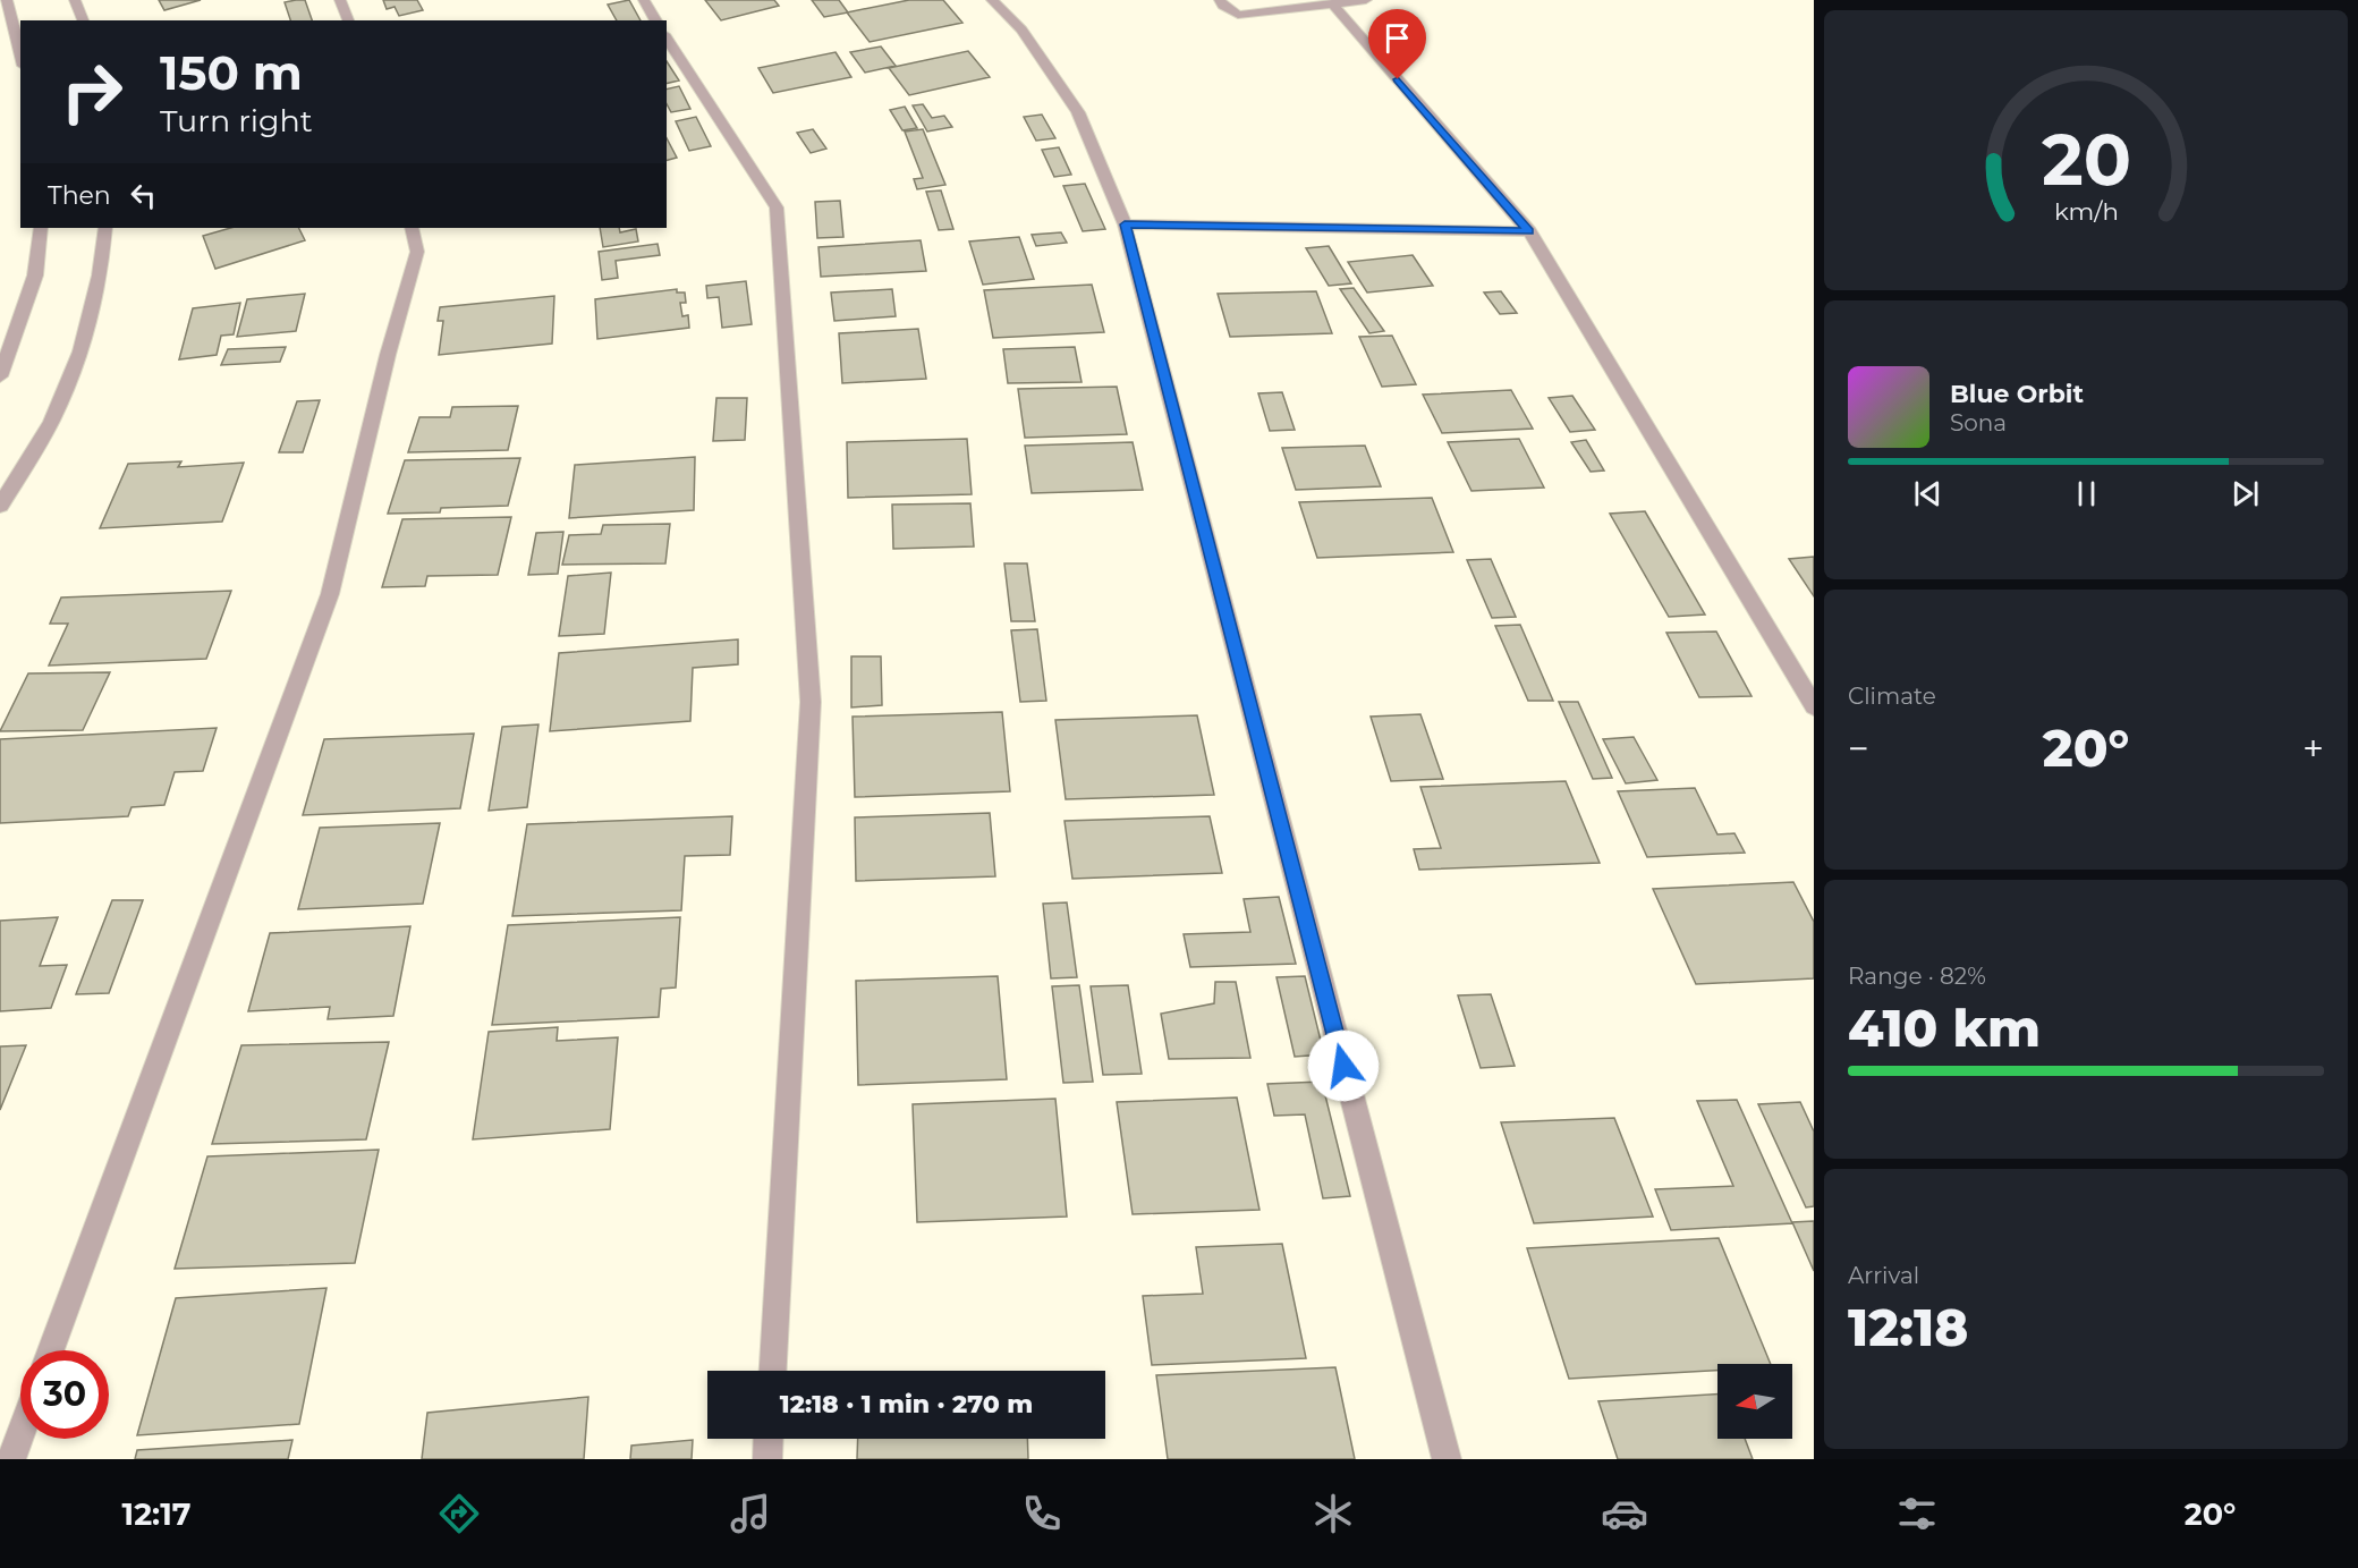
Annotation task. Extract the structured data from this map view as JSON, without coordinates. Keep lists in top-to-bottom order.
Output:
{
  "north": "left",
  "page": {
    "turn": ["150 m", "Turn right"],
    "then": "Then",
    "song": ["Blue Orbit", "Sona"],
    "tile": [
      "Climate",
      ["Range · 82%", "410 km"],
      ["Arrival", "12:18"]
    ],
    "heat": ["−", "20°", "+"],
    "limit": "30",
    "trip": "12:18 · 1 min · 270 m",
    "tabs": ["12:17", "20°"],
    "gauge": ["20", "km/h"]
  }
}
